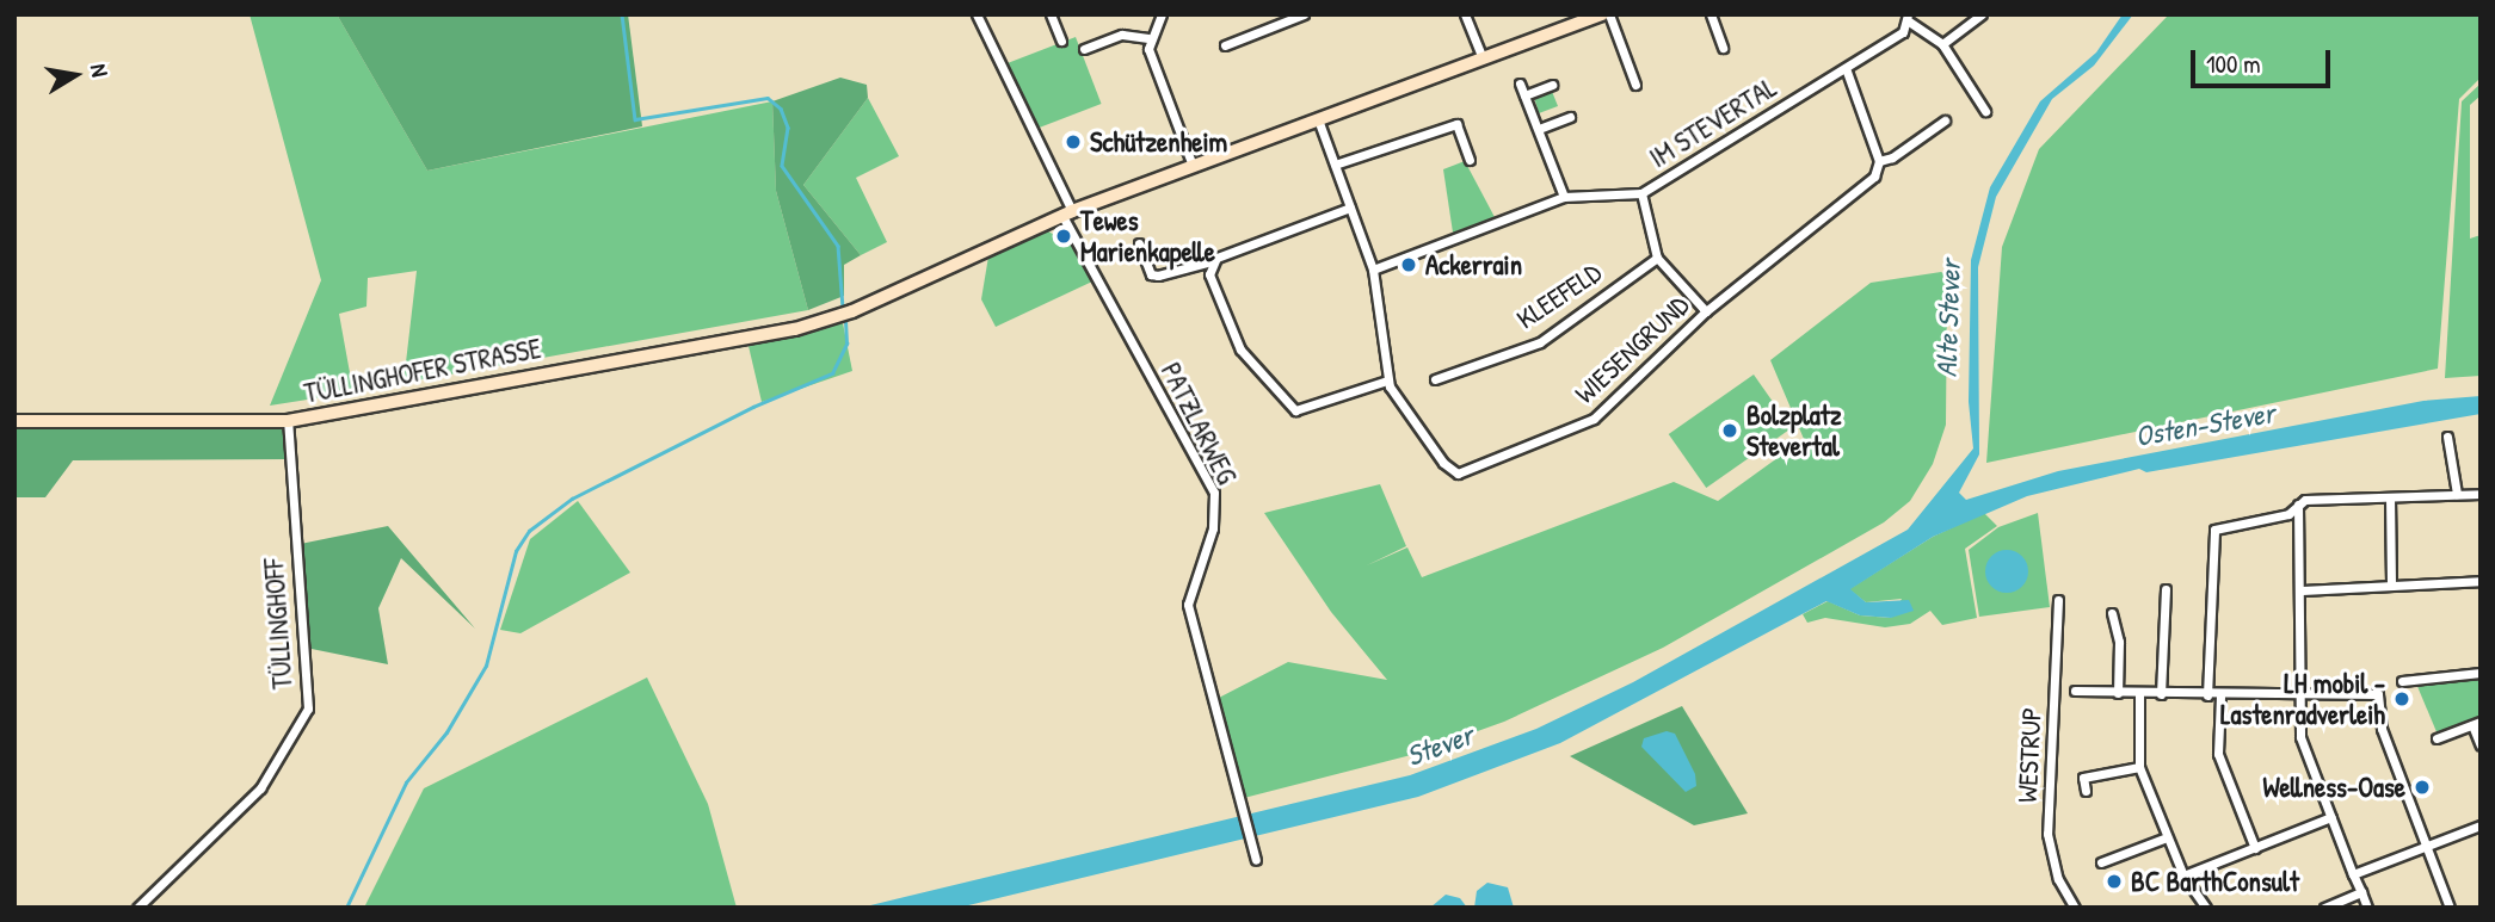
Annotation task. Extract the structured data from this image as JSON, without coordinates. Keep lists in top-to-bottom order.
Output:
{
  "streets": {
    "main road": ["TÜLLINGHOFER STRASSE"],
    "street": [
      "IM STEVERTAL",
      "KLEEFELD",
      "WIESENGRUND",
      "PATZLARWEG",
      "TÜLLINGHOFF",
      "WESTRUP"
    ]
  },
  "crossings": [
    ["IM STEVERTAL", "WIESENGRUND"],
    ["TÜLLINGHOFER STRASSE", "PATZLARWEG"],
    ["TÜLLINGHOFER STRASSE", "TÜLLINGHOFF"]
  ],
  "water": ["Alte Stever", "Osten-Stever", "Stever"],
  "places": [
    "Schützenheim",
    "Tewes Marienkapelle",
    "Ackerrain",
    "Bolzplatz Stevertal",
    "LH mobil - Lastenradverleih",
    "Wellness-Oase",
    "BC BarthConsult"
  ],
  "scale_bar": "100 m",
  "north": "right"
}
